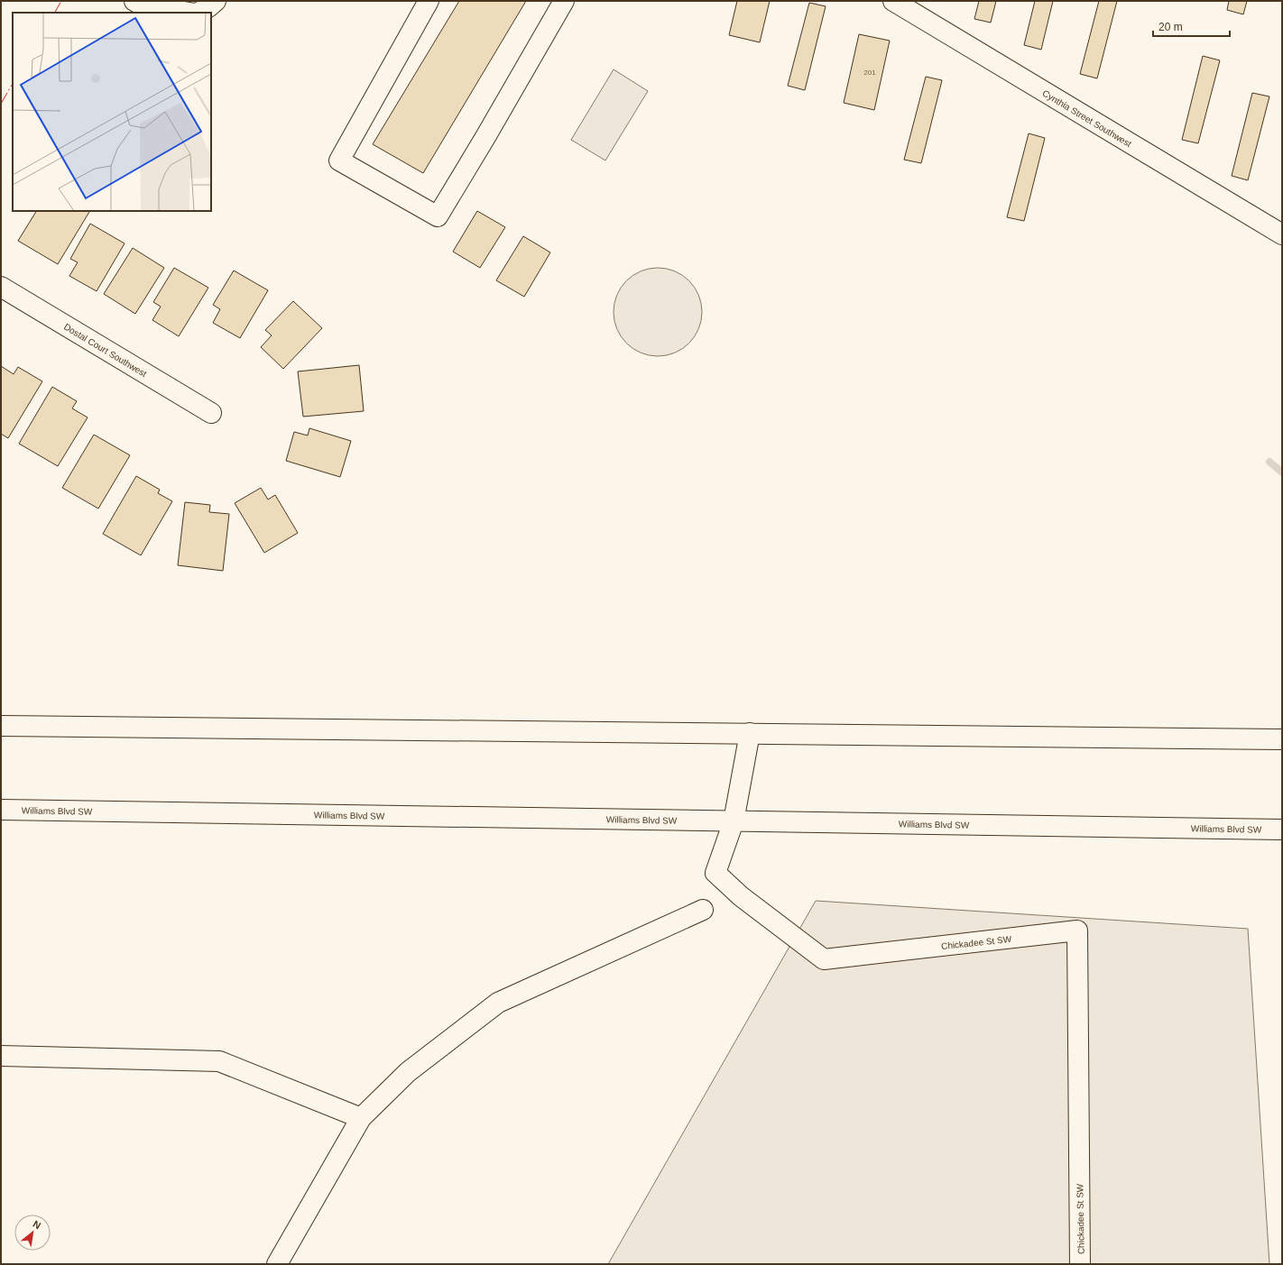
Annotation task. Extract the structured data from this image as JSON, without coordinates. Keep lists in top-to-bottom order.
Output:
{
  "streets": {
    "main road": [
      "Cynthia Street Southwest",
      "Dostal Court Southwest",
      "Williams Blvd SW",
      "Chickadee St SW"
    ]
  },
  "crossings": [
    ["Williams Blvd SW", "Chickadee St SW"]
  ],
  "house_numbers": ["201"],
  "scale_bar": "20 m",
  "north": "top right"
}
